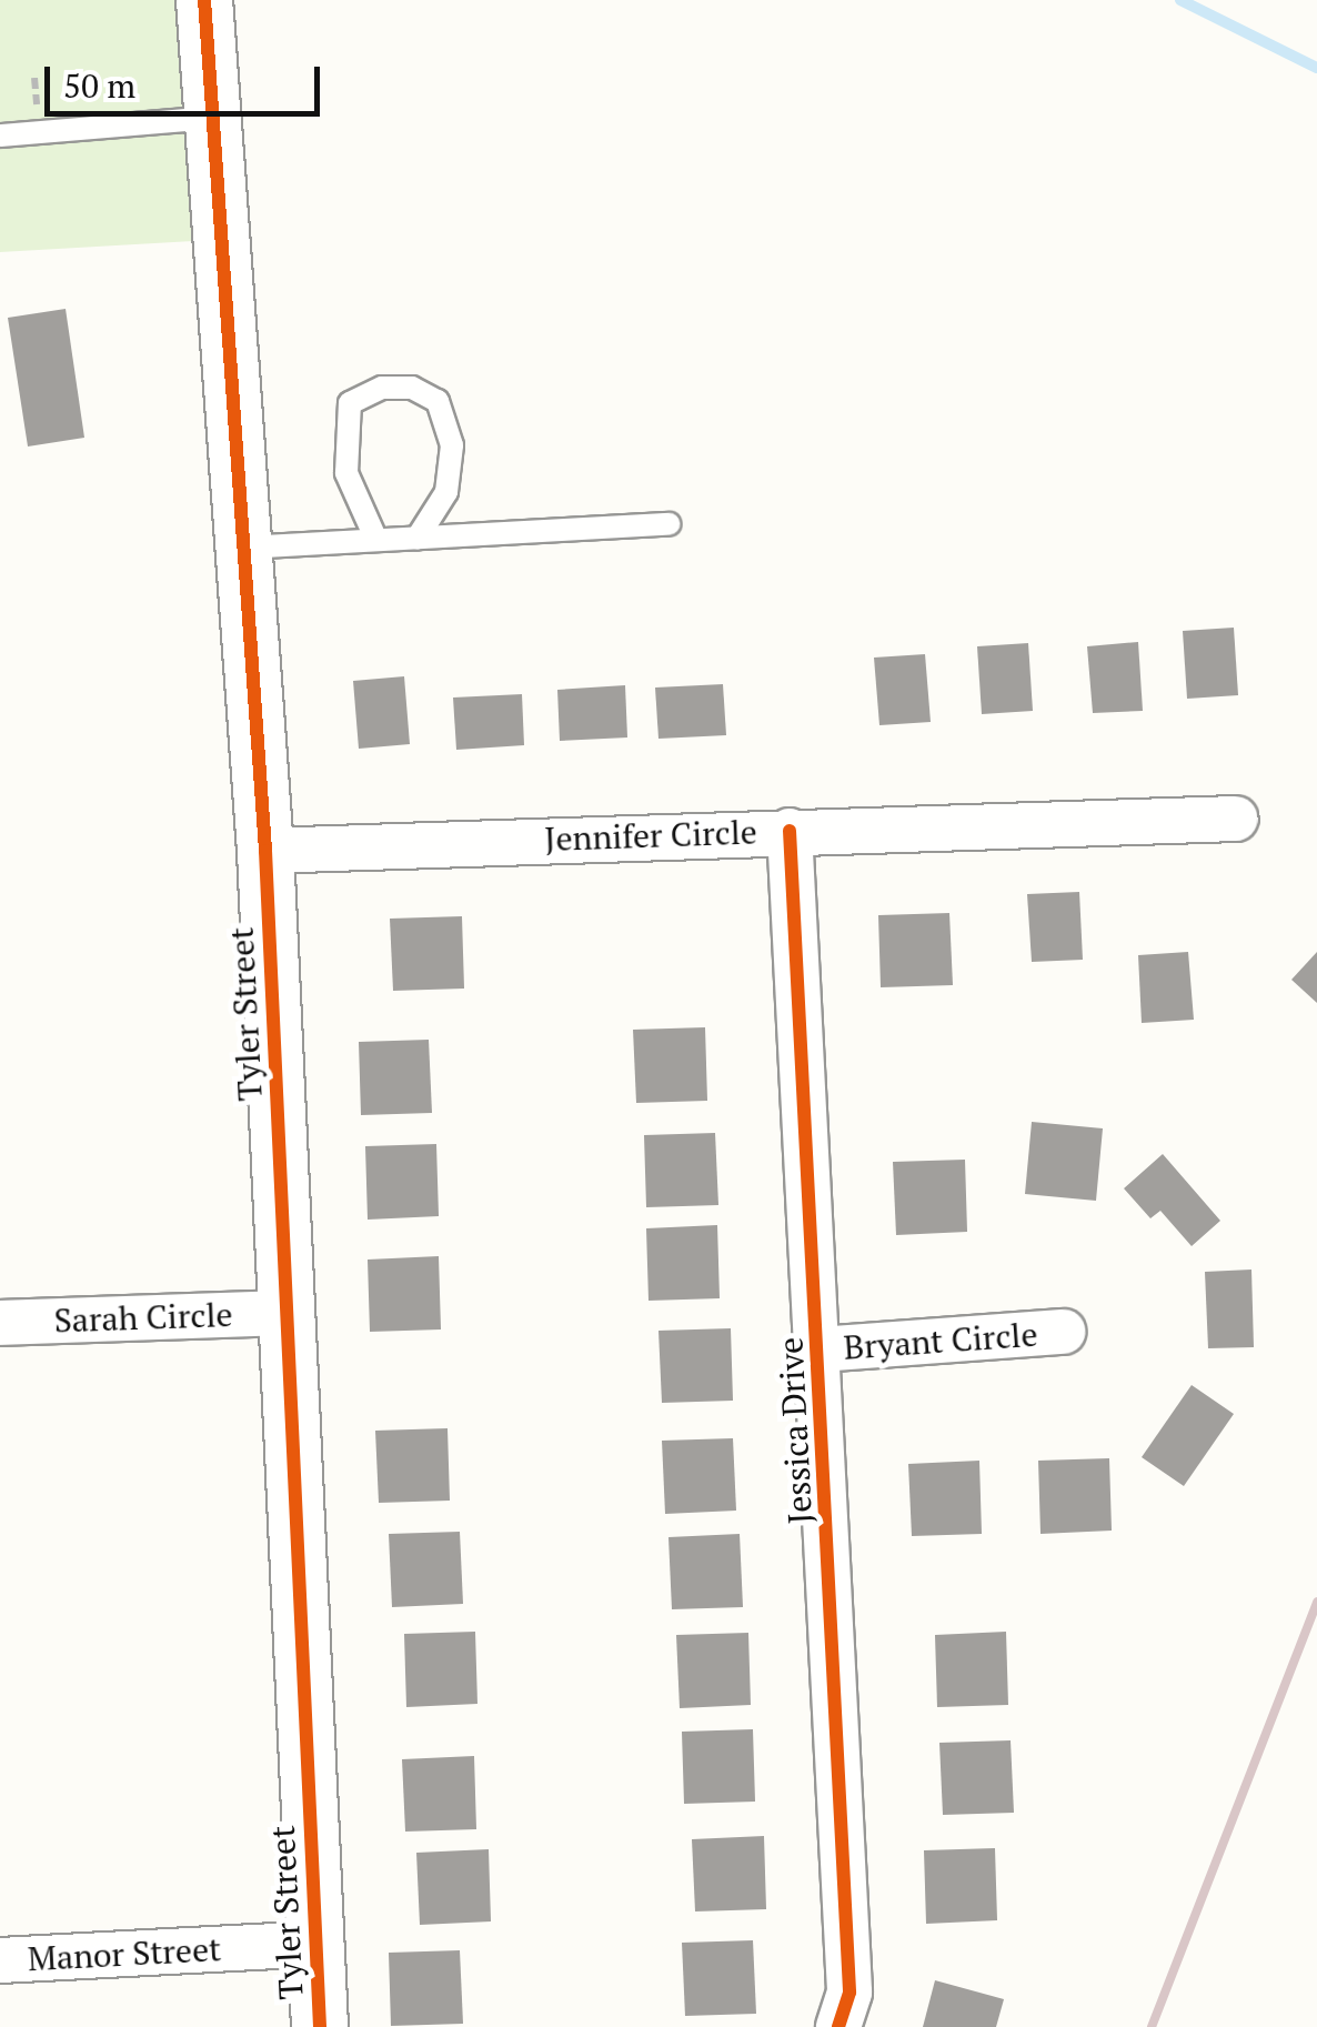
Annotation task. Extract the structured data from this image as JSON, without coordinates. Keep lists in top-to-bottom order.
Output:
{
  "streets": {
    "street": [
      "Jennifer Circle",
      "Tyler Street",
      "Sarah Circle",
      "Bryant Circle",
      "Jessica Drive",
      "Manor Street"
    ]
  },
  "crossings": [
    ["Jennifer Circle", "Tyler Street"],
    ["Jennifer Circle", "Jessica Drive"],
    ["Tyler Street", "Sarah Circle"],
    ["Tyler Street", "Manor Street"],
    ["Bryant Circle", "Jessica Drive"]
  ],
  "scale_bar": "50 m"
}
